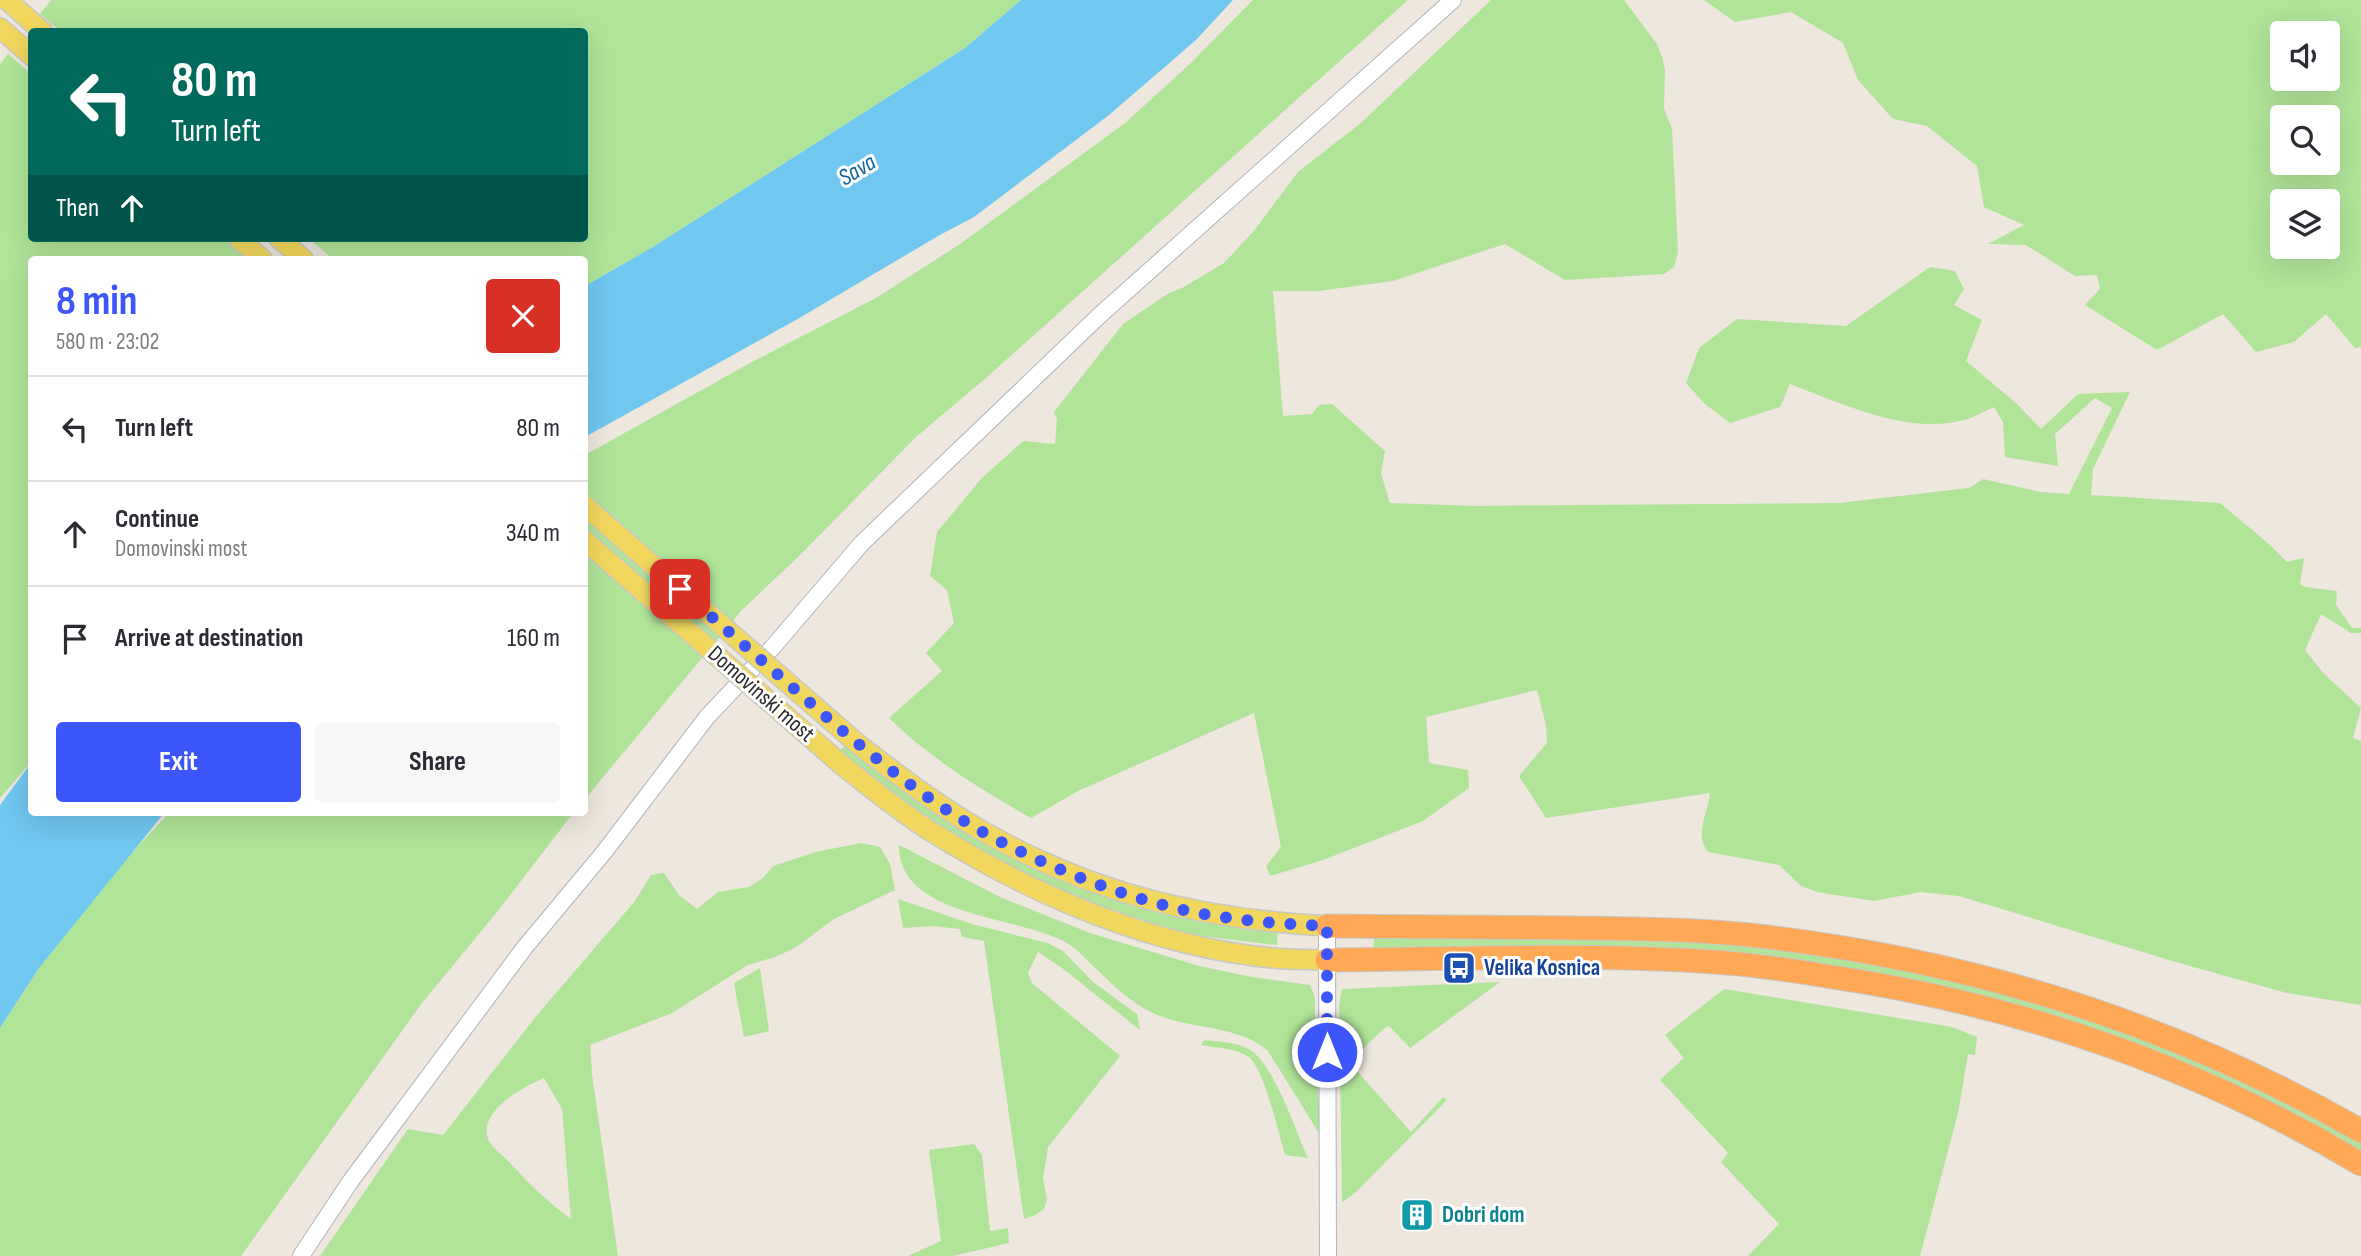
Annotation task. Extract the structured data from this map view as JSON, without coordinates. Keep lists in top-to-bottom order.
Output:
{
  "streets": {
    "main road": ["Domovinski most"]
  },
  "water": ["Sava"],
  "places": {
    "bus stop": ["Velika Kosnica"],
    "building": ["Dobri dom"]
  },
  "page": {
    "turn": ["80 m", "Turn left"],
    "then": "Then",
    "heading": ["8 min", "580 m · 23:02"],
    "list": [
      {
        "name": "Turn left",
        "value": "80 m"
      },
      {
        "name": "Continue",
        "note": "Domovinski most",
        "value": "340 m"
      },
      {
        "name": "Arrive at destination",
        "value": "160 m"
      }
    ],
    "buttons": ["Exit", "Share"]
  }
}
